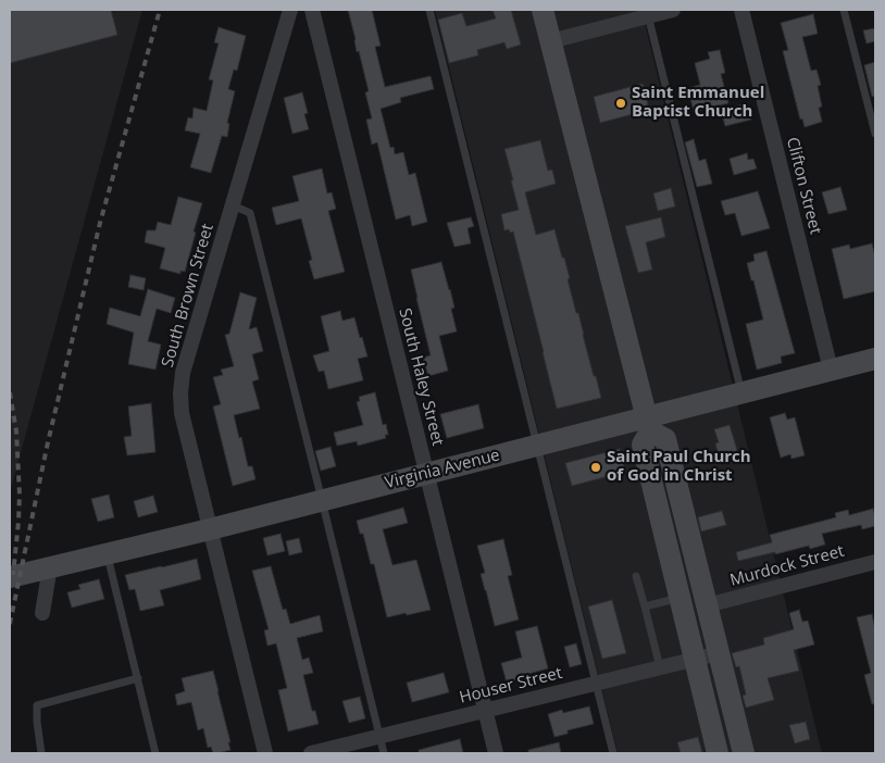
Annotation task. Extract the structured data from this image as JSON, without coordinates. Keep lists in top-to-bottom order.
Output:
{
  "streets": {
    "street": [
      "Clifton Street",
      "South Brown Street",
      "South Haley Street",
      "Virginia Avenue",
      "Murdock Street",
      "Houser Street"
    ]
  },
  "crossings": [
    ["Clifton Street", "Virginia Avenue"],
    ["South Brown Street", "Virginia Avenue"],
    ["South Haley Street", "Virginia Avenue"],
    ["South Haley Street", "Houser Street"]
  ],
  "places": ["Saint Emmanuel Baptist Church", "Saint Paul Church of God in Christ"]
}
